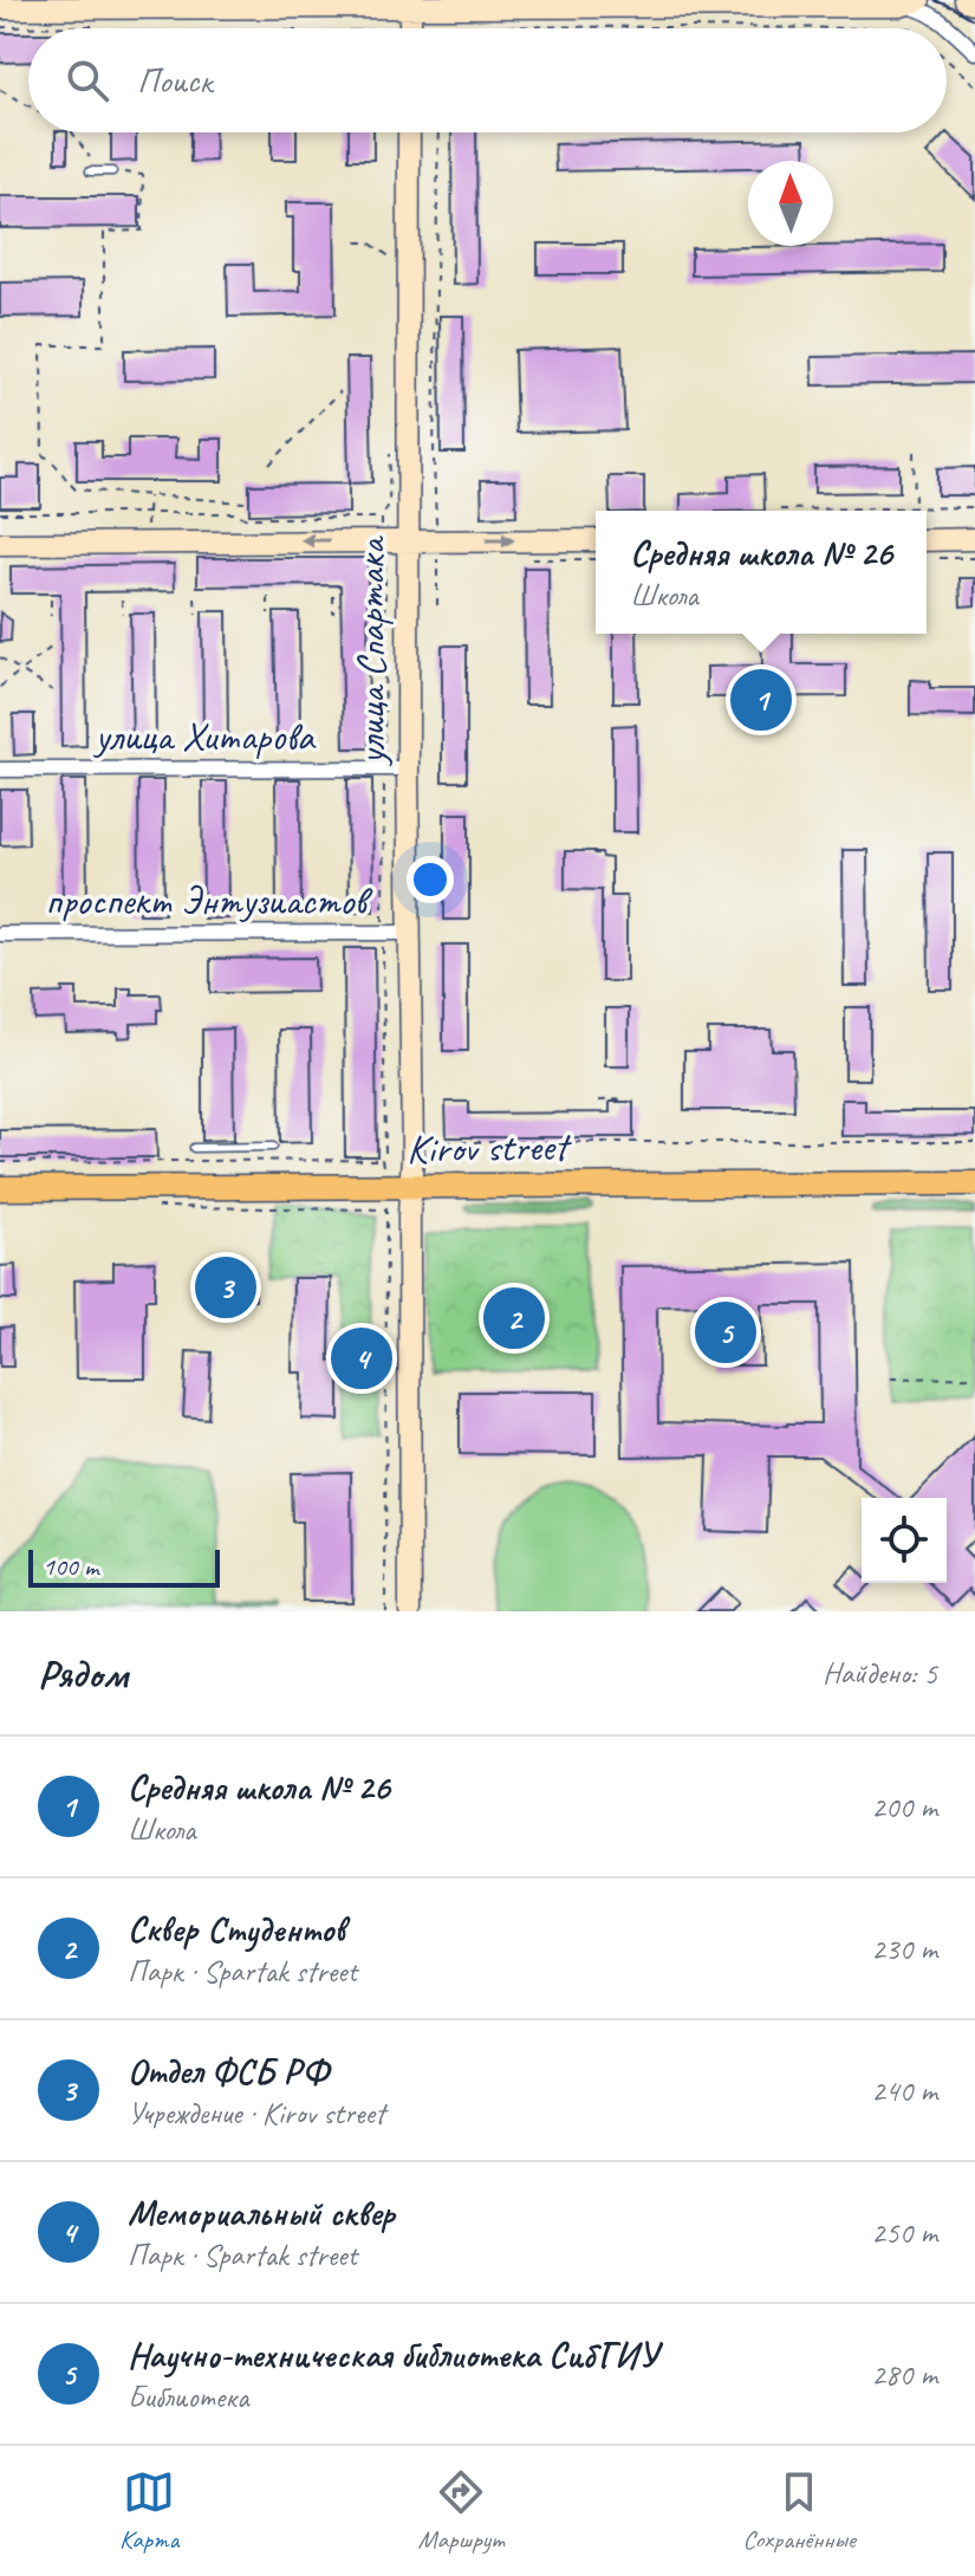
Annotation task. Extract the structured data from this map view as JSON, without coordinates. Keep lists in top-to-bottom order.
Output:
{
  "streets": {
    "main road": ["Kirov street"],
    "street": ["улица Спартака", "улица Хитарова", "проспект Энтузиастов"]
  },
  "crossings": [
    ["улица Спартака", "улица Хитарова"],
    ["улица Спартака", "проспект Энтузиастов"],
    ["улица Спартака", "Kirov street"]
  ],
  "scale_bar": "100 m",
  "north": "top",
  "page": {
    "search": "Поиск",
    "popup": ["Средняя школа № 26", "Школа"],
    "pins": [
      "1",
      "3",
      "2",
      "5",
      "4"
    ],
    "scale": "100 m",
    "heading": ["Рядом", "Найдено: 5"],
    "list": [
      {
        "mark": "1",
        "name": "Средняя школа № 26",
        "note": "Школа",
        "value": "200 m"
      },
      {
        "mark": "2",
        "name": "Сквер Студентов",
        "note": "Парк · Spartak street",
        "value": "230 m"
      },
      {
        "mark": "3",
        "name": "Отдел ФСБ РФ",
        "note": "Учреждение · Kirov street",
        "value": "240 m"
      },
      {
        "mark": "4",
        "name": "Мемориальный сквер",
        "note": "Парк · Spartak street",
        "value": "250 m"
      },
      {
        "mark": "5",
        "name": "Научно-техническая библиотека СибГИУ",
        "note": "Библиотека",
        "value": "280 m"
      }
    ],
    "nav": ["Карта", "Маршрут", "Сохранённые"]
  }
}
